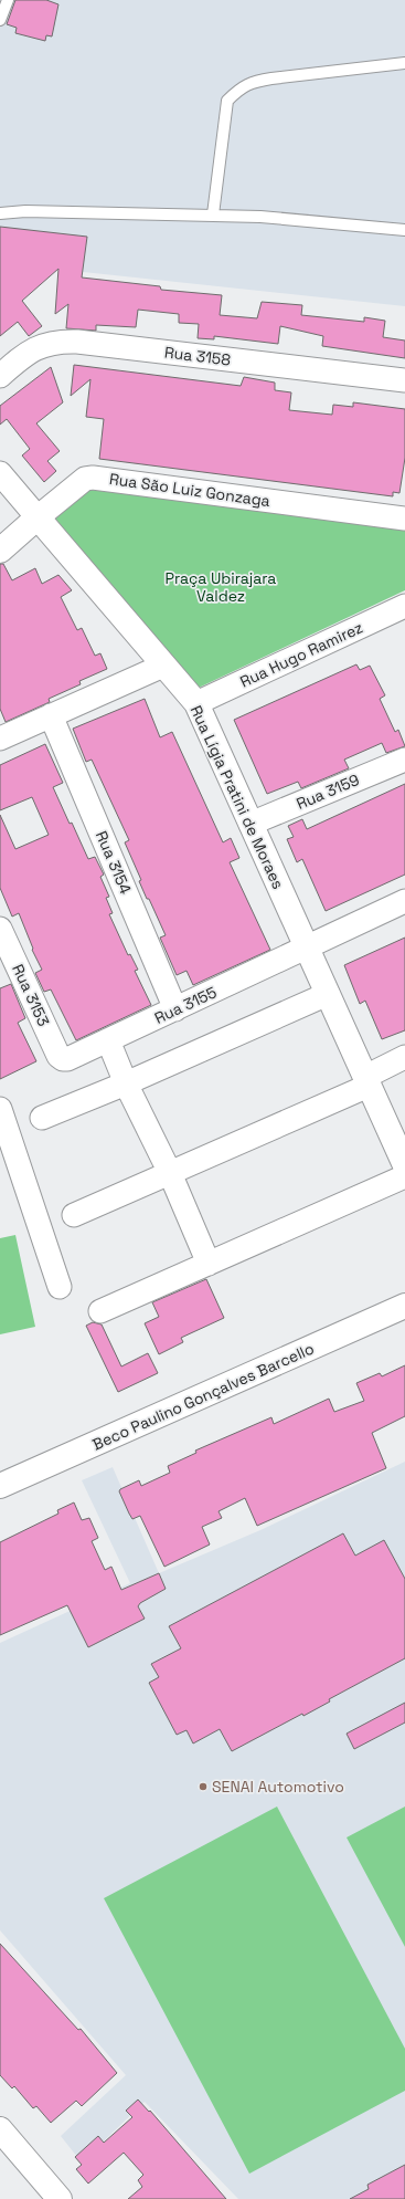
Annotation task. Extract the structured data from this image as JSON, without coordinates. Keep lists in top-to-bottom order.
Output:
{
  "streets": {
    "street": [
      "Rua 3158",
      "Rua São Luiz Gonzaga",
      "Rua Hugo Ramirez",
      "Rua 3159",
      "Rua Lígia Pratini de Moraes",
      "Rua 3154",
      "Rua 3153",
      "Rua 3155",
      "Beco Paulino Gonçalves Barcello"
    ]
  },
  "crossings": [
    ["Rua São Luiz Gonzaga", "Rua Lígia Pratini de Moraes"],
    ["Rua Hugo Ramirez", "Rua Lígia Pratini de Moraes"],
    ["Rua 3159", "Rua Lígia Pratini de Moraes"],
    ["Rua Lígia Pratini de Moraes", "Rua 3155"],
    ["Rua 3154", "Rua 3155"],
    ["Rua 3153", "Rua 3155"]
  ],
  "parks": ["Praça Ubirajara Valdez"],
  "places": ["SENAI Automotivo"]
}
